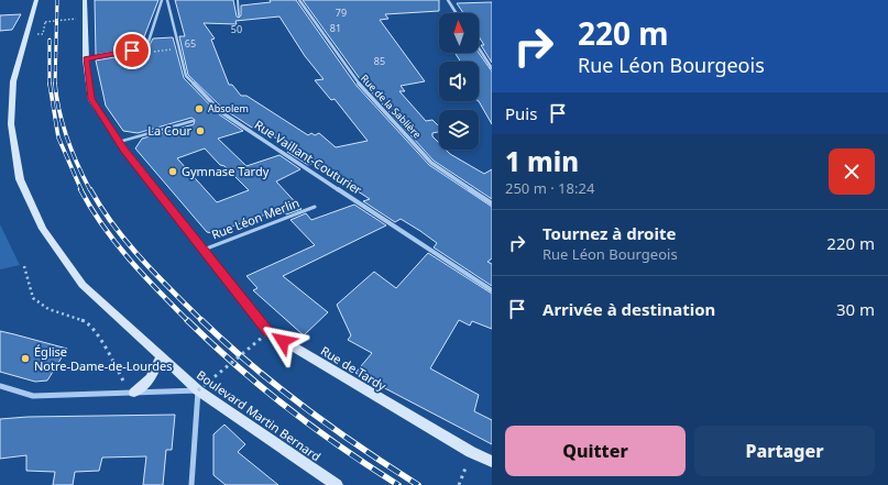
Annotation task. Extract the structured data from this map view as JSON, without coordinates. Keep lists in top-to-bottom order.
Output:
{
  "streets": {
    "main road": ["Rue de Tardy", "Boulevard Martin Bernard"],
    "street": ["Rue de la Sablière", "Rue Vaillant-Couturier"],
    "lane": ["Rue Léon Merlin"]
  },
  "crossings": [
    ["Rue Léon Merlin", "Rue de Tardy"]
  ],
  "places": [
    "Absolem",
    "La Cour",
    "Gymnase Tardy",
    "Église Notre-Dame-de-Lourdes"
  ],
  "house_numbers": [
    "79",
    "81",
    "50",
    "65",
    "85"
  ],
  "north": "top",
  "page": {
    "turn": ["220 m", "Rue Léon Bourgeois"],
    "then": "Puis",
    "heading": ["1 min", "250 m · 18:24"],
    "list": [
      {
        "name": "Tournez à droite",
        "note": "Rue Léon Bourgeois",
        "value": "220 m"
      },
      {
        "name": "Arrivée à destination",
        "value": "30 m"
      }
    ],
    "buttons": ["Quitter", "Partager"]
  }
}
